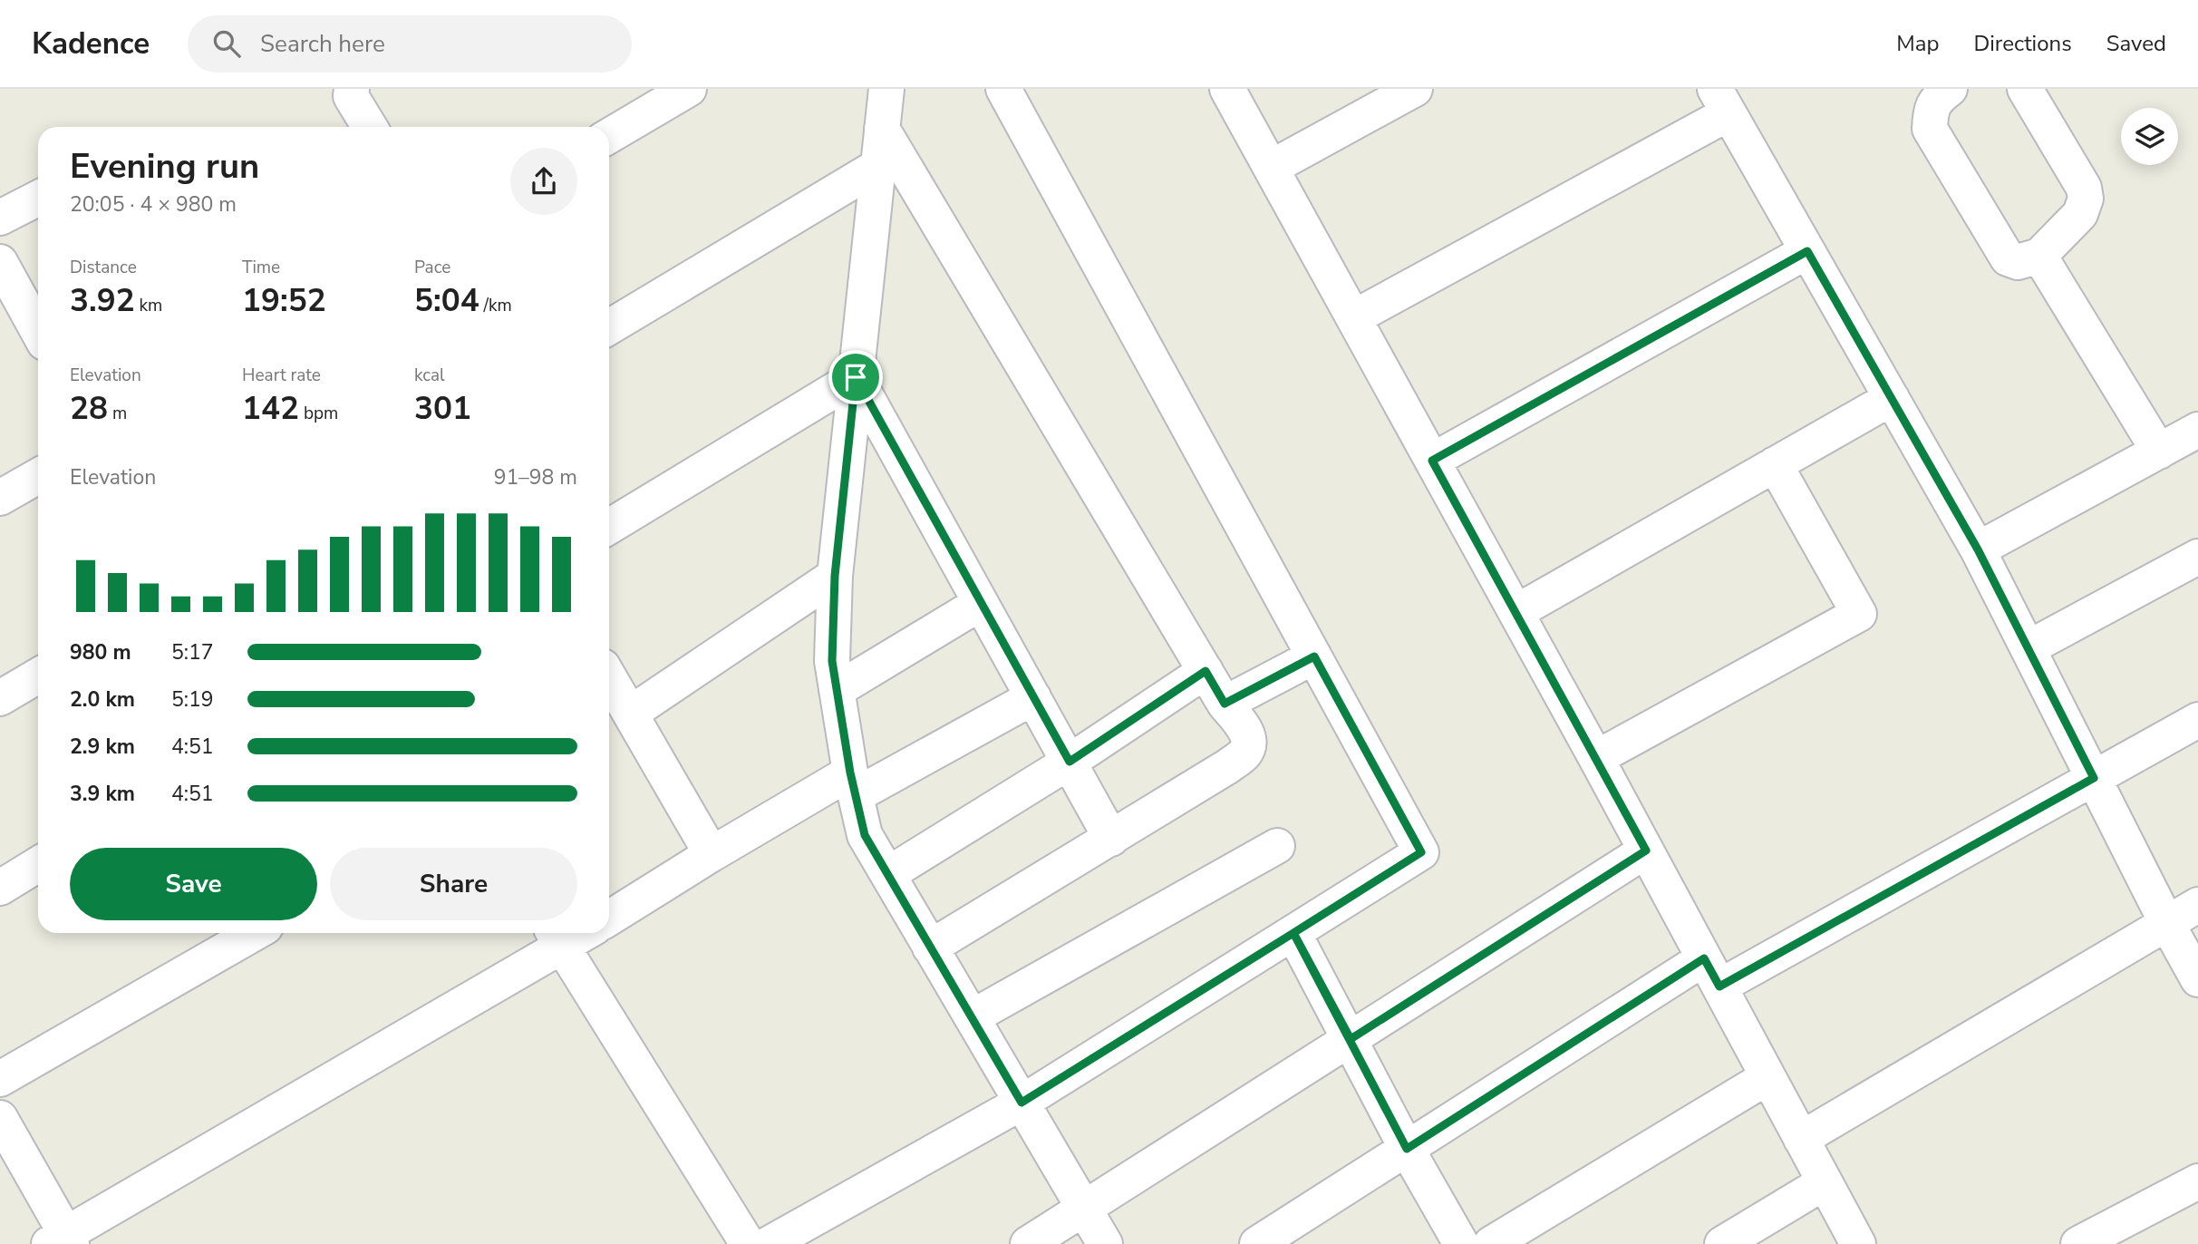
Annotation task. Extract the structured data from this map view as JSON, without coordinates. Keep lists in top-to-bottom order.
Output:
{
  "page": {
    "header": "Kadence",
    "search": "Search here",
    "nav": ["Map", "Directions", "Saved"],
    "heading": ["Evening run", "20:05 · 4 × 980 m"],
    "stats": [
      ["Distance", "3.92 km"],
      ["Time", "19:52"],
      ["Pace", "5:04 /km"],
      ["Elevation", "28 m"],
      ["Heart rate", "142 bpm"],
      ["kcal", "301"]
    ],
    "chart": ["Elevation", "91–98 m"],
    "list": [
      {
        "name": "980 m",
        "note": "5:17"
      },
      {
        "name": "2.0 km",
        "note": "5:19"
      },
      {
        "name": "2.9 km",
        "note": "4:51"
      },
      {
        "name": "3.9 km",
        "note": "4:51"
      }
    ],
    "buttons": ["Save", "Share"]
  }
}
